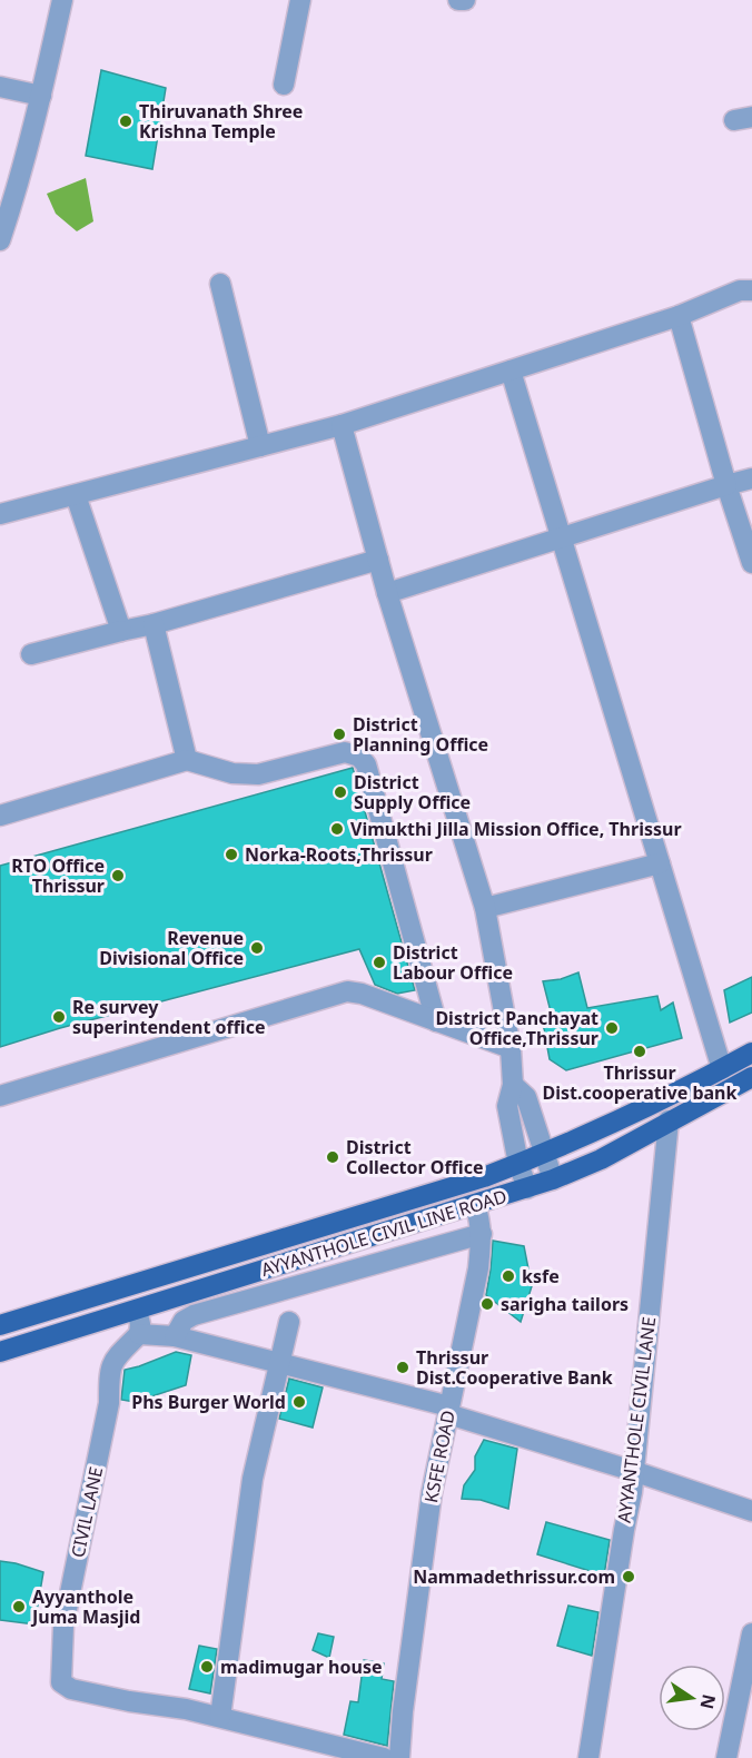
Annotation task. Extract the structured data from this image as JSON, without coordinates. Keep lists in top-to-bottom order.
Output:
{
  "streets": {
    "main road": ["AYYANTHOLE CIVIL LINE ROAD"],
    "street": ["AYYANTHOLE CIVIL LANE", "KSFE ROAD", "CIVIL LANE"]
  },
  "crossings": [
    ["AYYANTHOLE CIVIL LINE ROAD", "AYYANTHOLE CIVIL LANE"],
    ["AYYANTHOLE CIVIL LINE ROAD", "KSFE ROAD"]
  ],
  "places": [
    "Thiruvanath Shree Krishna Temple",
    "District Planning Office",
    "District Supply Office",
    "Vimukthi Jilla Mission Office, Thrissur",
    "Norka-Roots,Thrissur",
    "RTO Office Thrissur",
    "Revenue Divisional Office",
    "District Labour Office",
    "Re survey superintendent office",
    "District Panchayat Office,Thrissur",
    "Thrissur Dist.cooperative bank",
    "District Collector Office",
    "ksfe",
    "sarigha tailors",
    "Thrissur Dist.Cooperative Bank",
    "Phs Burger World",
    "Nammadethrissur.com",
    "Ayyanthole Juma Masjid",
    "madimugar house"
  ],
  "north": "right"
}
